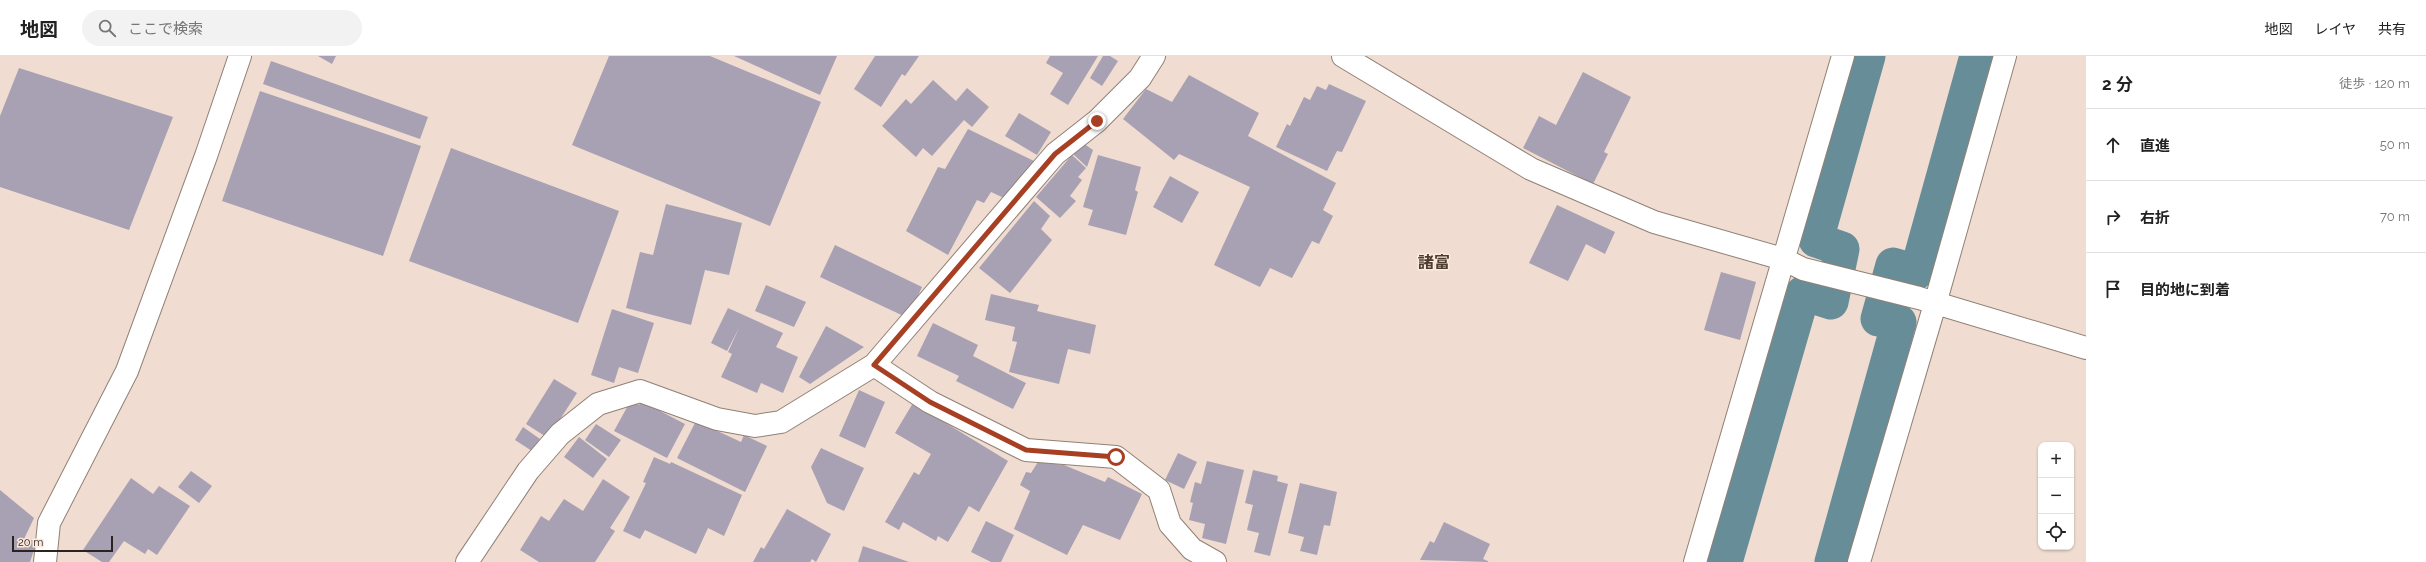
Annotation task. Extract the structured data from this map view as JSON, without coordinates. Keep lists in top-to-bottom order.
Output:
{
  "districts": ["諸富"],
  "scale_bar": "20 m",
  "page": {
    "header": "地図",
    "search": "ここで検索",
    "nav": ["地図", "レイヤ", "共有"],
    "heading": ["2 分", "徒歩 · 120 m"],
    "list": [
      ["直進", "50 m"],
      ["右折", "70 m"],
      "目的地に到着"
    ],
    "map_buttons": ["+", "−"],
    "scale": "20 m"
  }
}
